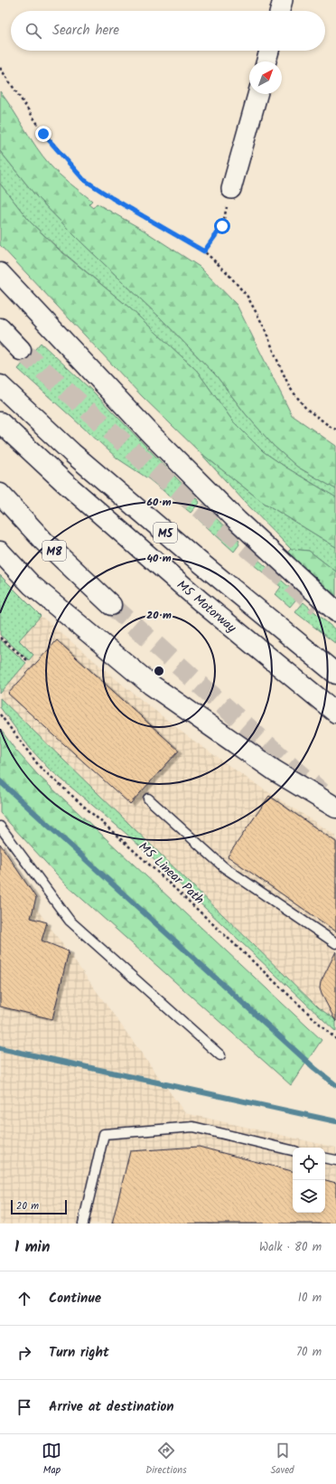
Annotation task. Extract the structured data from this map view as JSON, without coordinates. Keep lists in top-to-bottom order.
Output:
{
  "streets": {
    "highway": ["M5", "M8", "M5 Motorway"],
    "path": ["M5 Linear Path"]
  },
  "scale_bar": "20 m",
  "north": "top right",
  "page": {
    "search": "Search here",
    "scale": "20 m",
    "heading": ["1 min", "Walk · 80 m"],
    "list": [
      ["Continue", "10 m"],
      ["Turn right", "70 m"],
      "Arrive at destination"
    ],
    "nav": ["Map", "Directions", "Saved"]
  },
  "rings": ["60 m", "40 m", "20 m"]
}
